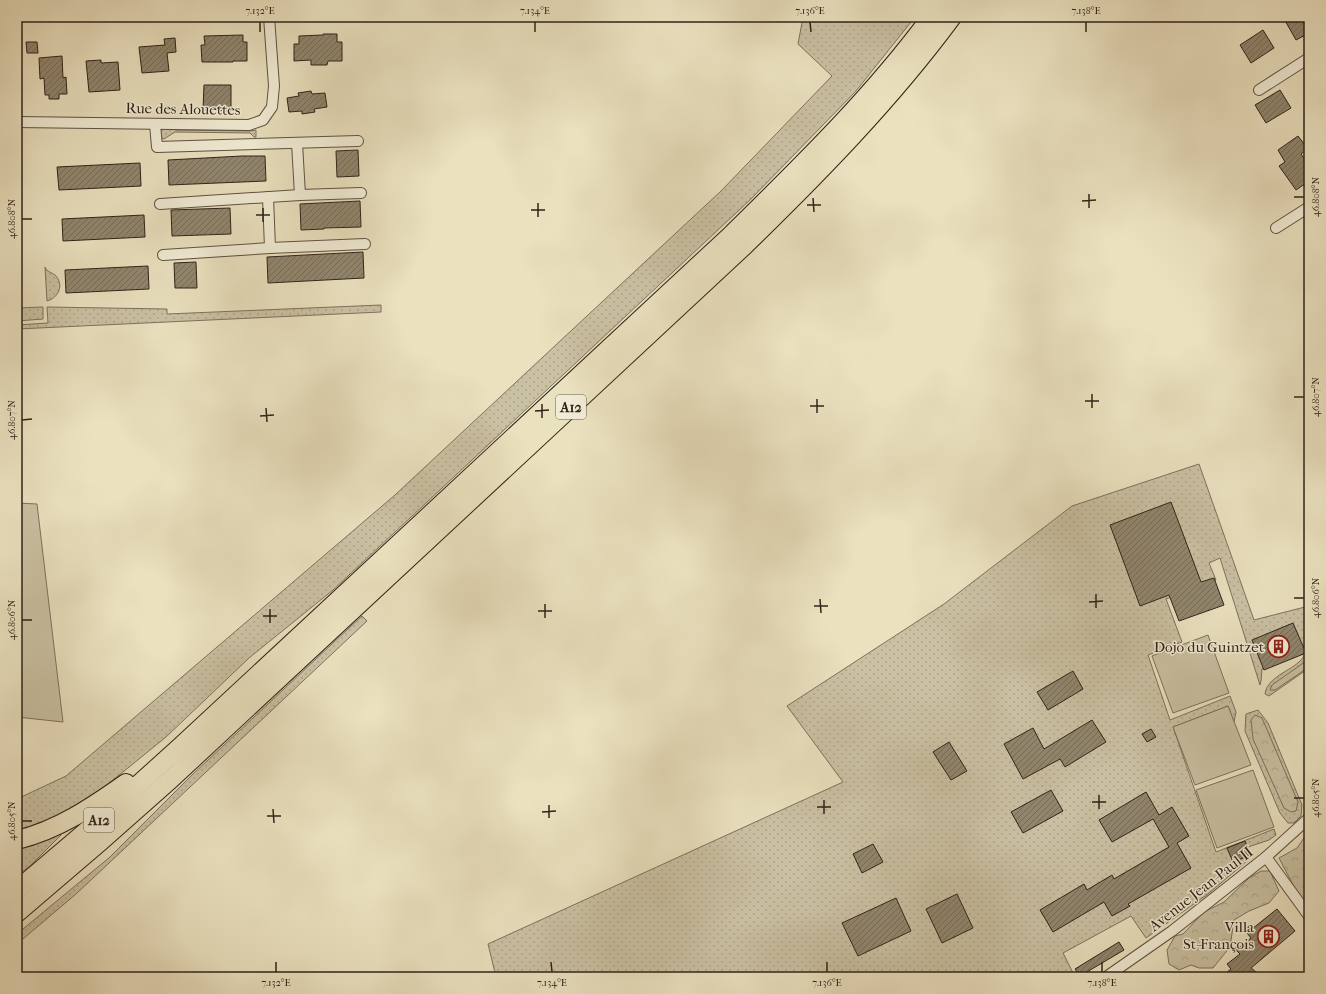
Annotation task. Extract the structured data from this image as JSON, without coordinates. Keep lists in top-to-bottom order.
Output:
{
  "streets": {
    "highway": ["A12"],
    "street": ["Rue des Alouettes", "Avenue Jean-Paul II"]
  },
  "places": {
    "building": ["Dojo du Guintzet", "Villa St-François"]
  },
  "coordinates": [
    "7.132°E",
    "7.134°E",
    "7.136°E",
    "7.138°E",
    "46.808°N",
    "46.807°N",
    "46.806°N",
    "46.805°N"
  ]
}
